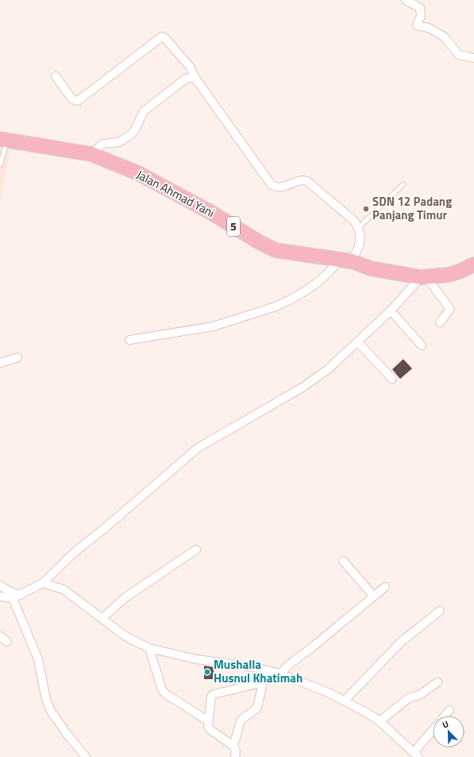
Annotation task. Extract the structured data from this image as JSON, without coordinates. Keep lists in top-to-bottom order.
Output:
{
  "streets": {
    "highway": ["Jalan Ahmad Yani", "5"]
  },
  "places": ["SDN 12 Padang Panjang Timur", "Mushalla Husnul Khatimah"],
  "north": "top left"
}
